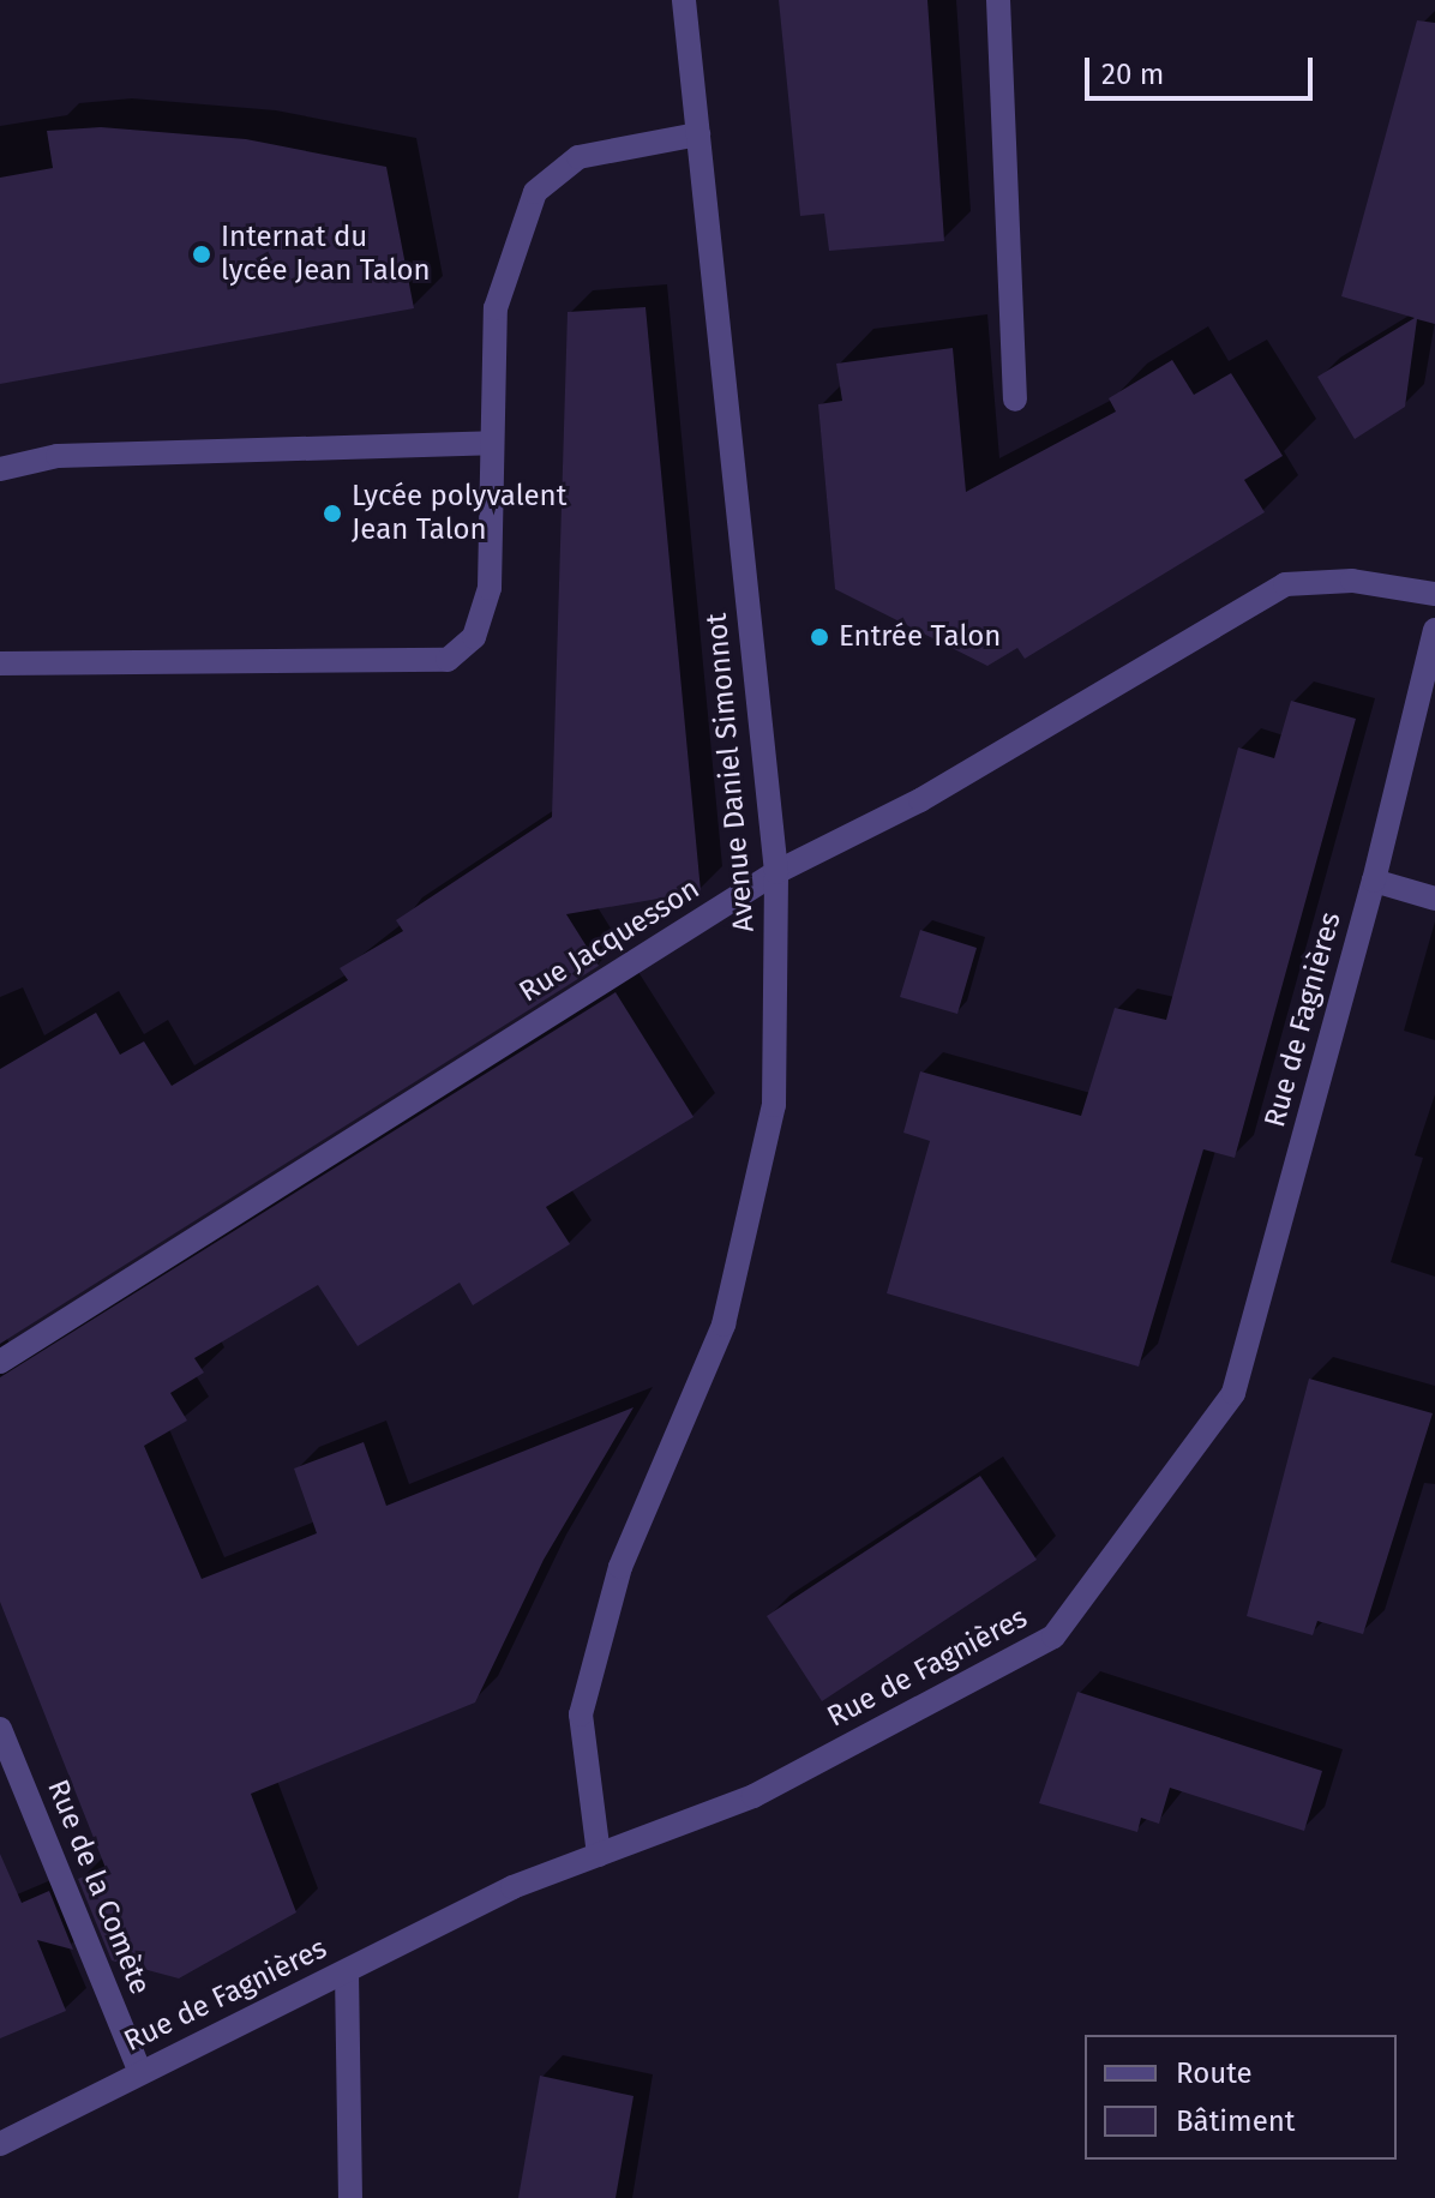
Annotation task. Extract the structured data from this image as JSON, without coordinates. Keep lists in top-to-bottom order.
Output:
{
  "streets": {
    "street": [
      "Avenue Daniel Simonnot",
      "Rue Jacquesson",
      "Rue de Fagnières",
      "Rue de la Comète"
    ]
  },
  "crossings": [
    ["Avenue Daniel Simonnot", "Rue Jacquesson"],
    ["Avenue Daniel Simonnot", "Rue de Fagnières"],
    ["Rue de Fagnières", "Rue de la Comète"]
  ],
  "places": ["Internat du lycée Jean Talon", "Lycée polyvalent Jean Talon", "Entrée Talon"],
  "legend": ["Route", "Bâtiment"],
  "scale_bar": "20 m"
}
